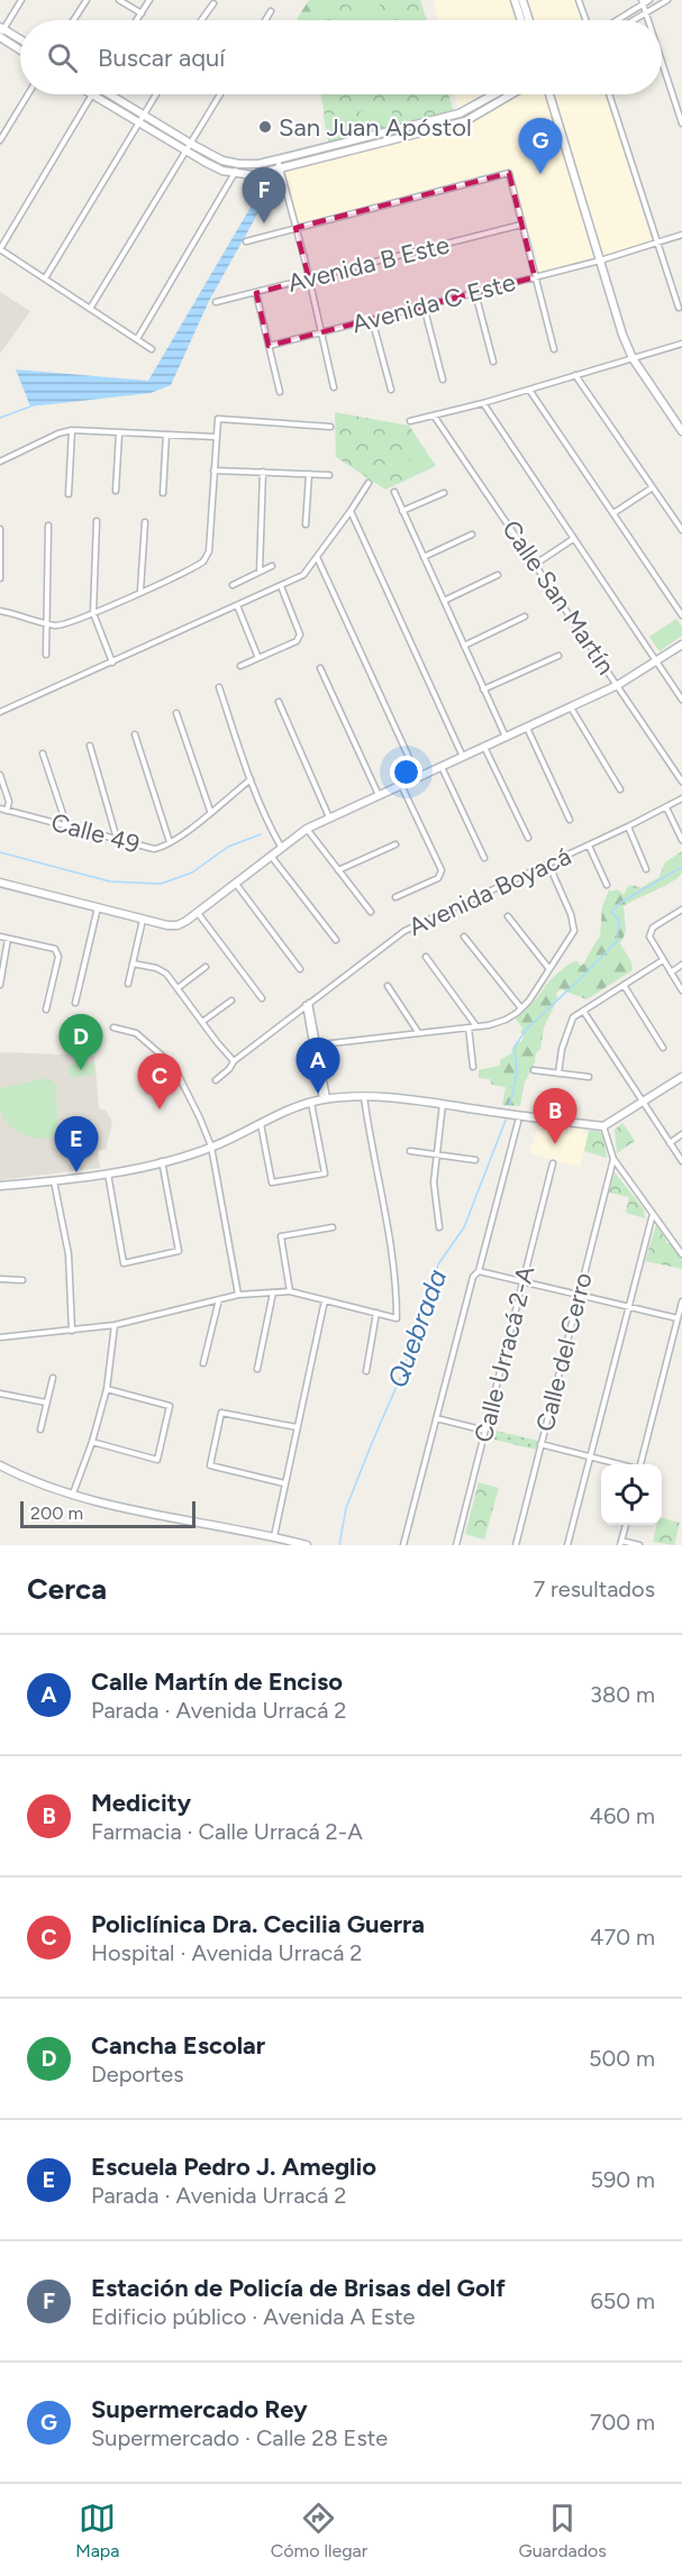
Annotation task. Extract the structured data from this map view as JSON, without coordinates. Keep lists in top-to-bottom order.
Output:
{
  "streets": {
    "street": [
      "Avenida B Este",
      "Avenida C Este",
      "Calle San Martín",
      "Calle 49",
      "Avenida Boyacá",
      "Calle del Cerro",
      "Calle Urracá 2-A"
    ]
  },
  "water": ["Quebrada"],
  "places": ["San Juan Apóstol"],
  "scale_bar": "200 m",
  "page": {
    "search": "Buscar aquí",
    "pins": [
      "G",
      "F",
      "D",
      "A",
      "C",
      "B",
      "E"
    ],
    "scale": "200 m",
    "heading": ["Cerca", "7 resultados"],
    "list": [
      {
        "mark": "A",
        "name": "Calle Martín de Enciso",
        "note": "Parada · Avenida Urracá 2",
        "value": "380 m"
      },
      {
        "mark": "B",
        "name": "Medicity",
        "note": "Farmacia · Calle Urracá 2-A",
        "value": "460 m"
      },
      {
        "mark": "C",
        "name": "Policlínica Dra. Cecilia Guerra",
        "note": "Hospital · Avenida Urracá 2",
        "value": "470 m"
      },
      {
        "mark": "D",
        "name": "Cancha Escolar",
        "note": "Deportes",
        "value": "500 m"
      },
      {
        "mark": "E",
        "name": "Escuela Pedro J. Ameglio",
        "note": "Parada · Avenida Urracá 2",
        "value": "590 m"
      },
      {
        "mark": "F",
        "name": "Estación de Policía de Brisas del Golf",
        "note": "Edificio público · Avenida A Este",
        "value": "650 m"
      },
      {
        "mark": "G",
        "name": "Supermercado Rey",
        "note": "Supermercado · Calle 28 Este",
        "value": "700 m"
      }
    ],
    "nav": ["Mapa", "Cómo llegar", "Guardados"]
  }
}
